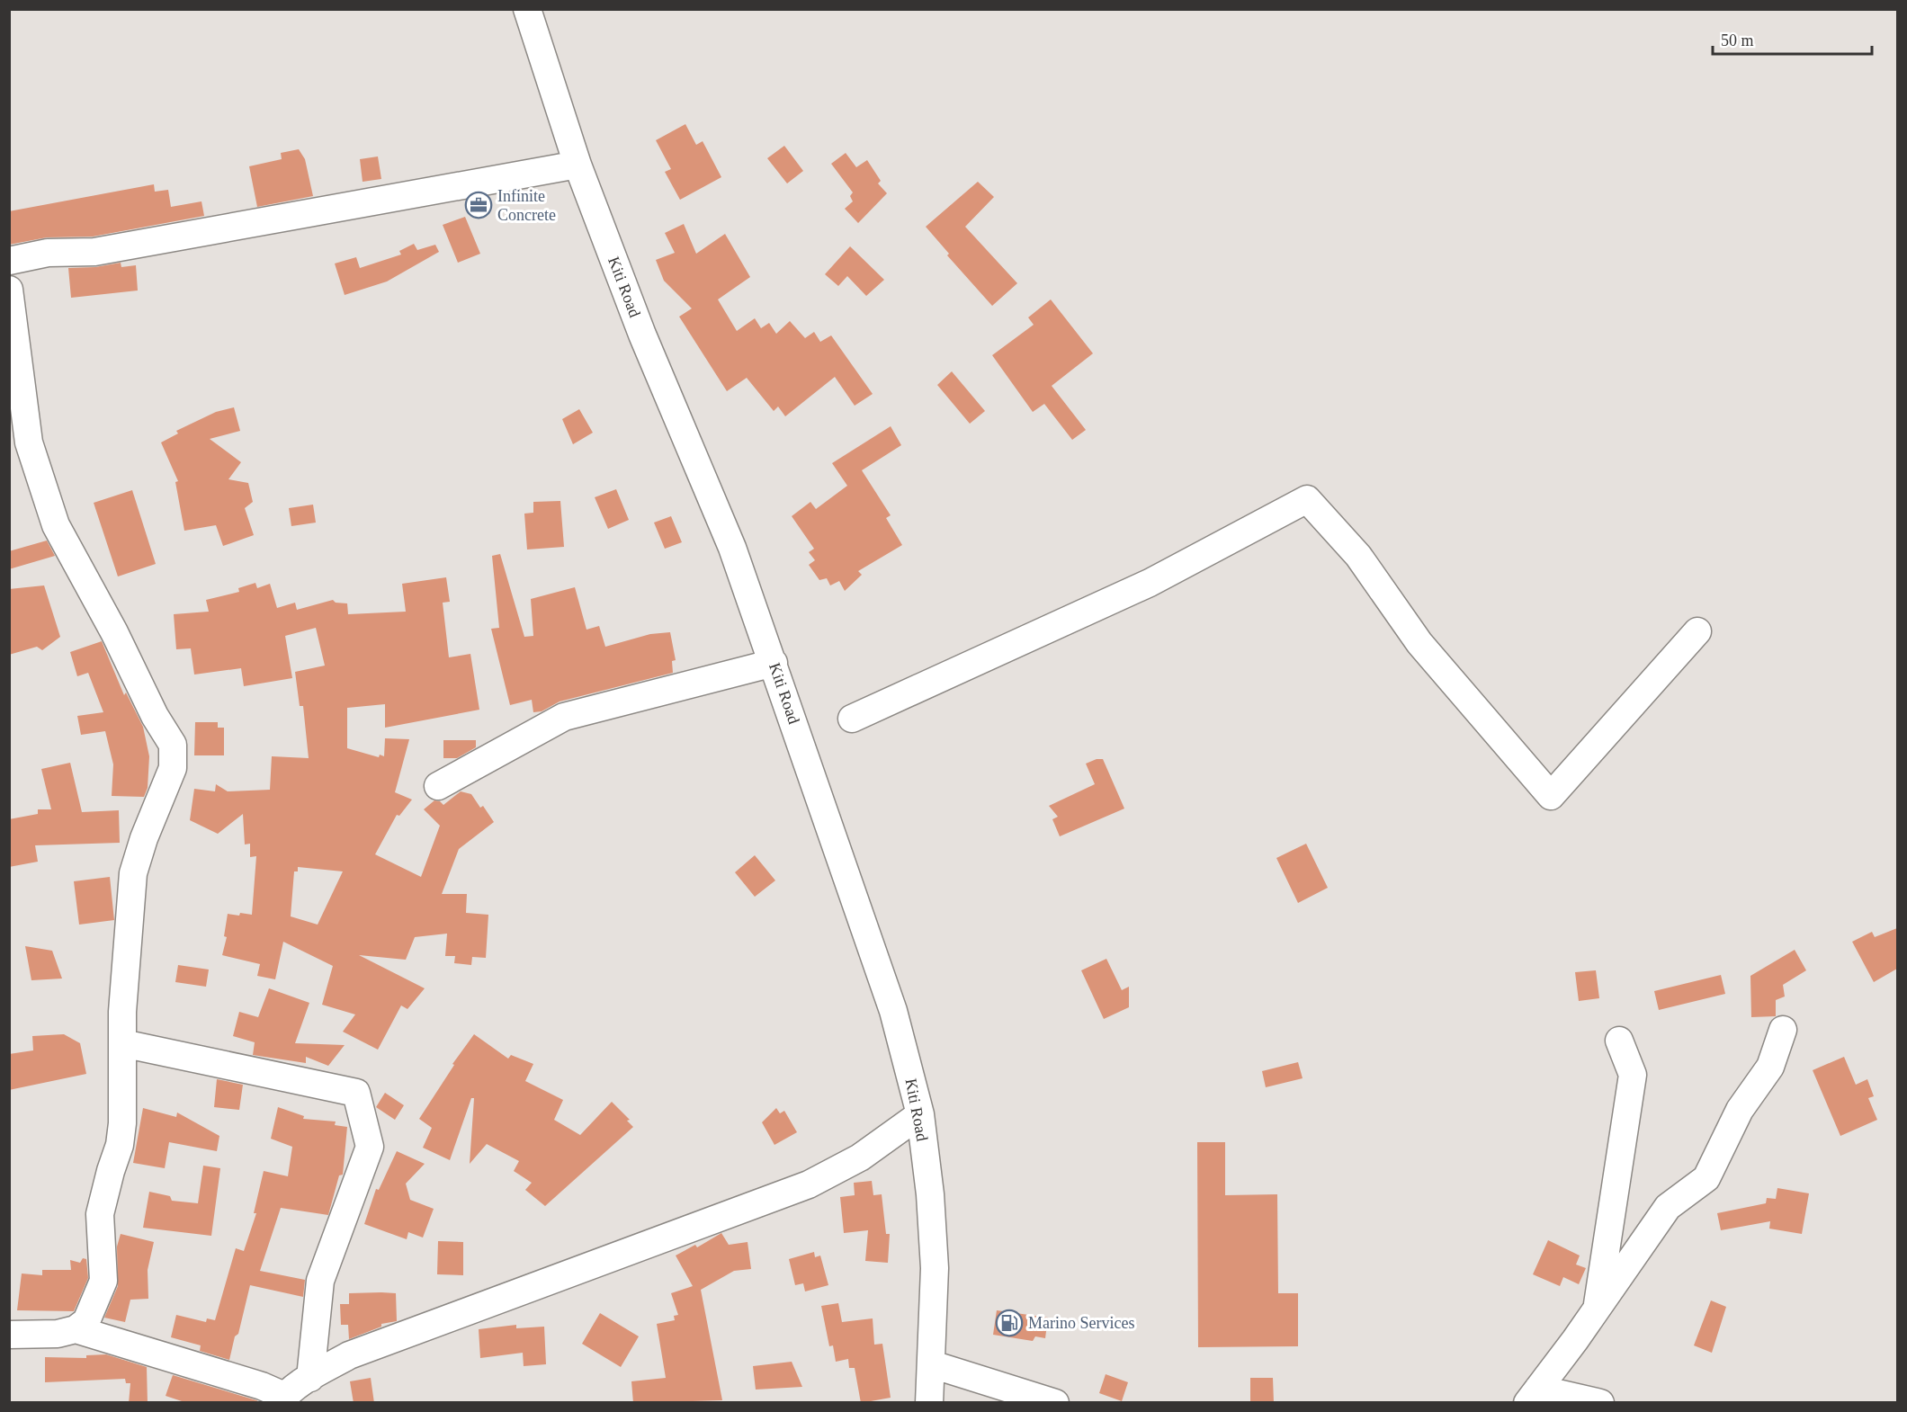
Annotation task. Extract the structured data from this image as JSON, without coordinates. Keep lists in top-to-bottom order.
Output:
{
  "streets": {
    "street": ["Kiti Road"]
  },
  "places": {
    "office": ["Infinite Concrete"],
    "fuel station": ["Marino Services"]
  },
  "scale_bar": "50 m"
}
